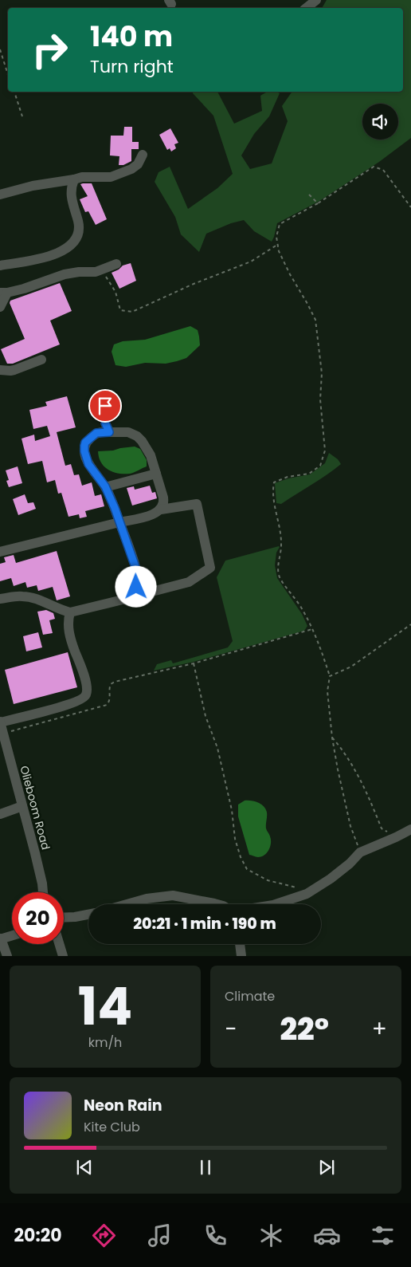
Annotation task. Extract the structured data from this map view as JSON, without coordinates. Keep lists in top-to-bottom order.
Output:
{
  "streets": {
    "street": ["Olieboom Road"]
  },
  "page": {
    "turn": ["140 m", "Turn right"],
    "limit": "20",
    "trip": "20:21 · 1 min · 190 m",
    "tile": [
      ["14", "km/h"],
      "Climate"
    ],
    "heat": ["−", "22°", "+"],
    "song": ["Neon Rain", "Kite Club"],
    "tabs": "20:20"
  }
}
